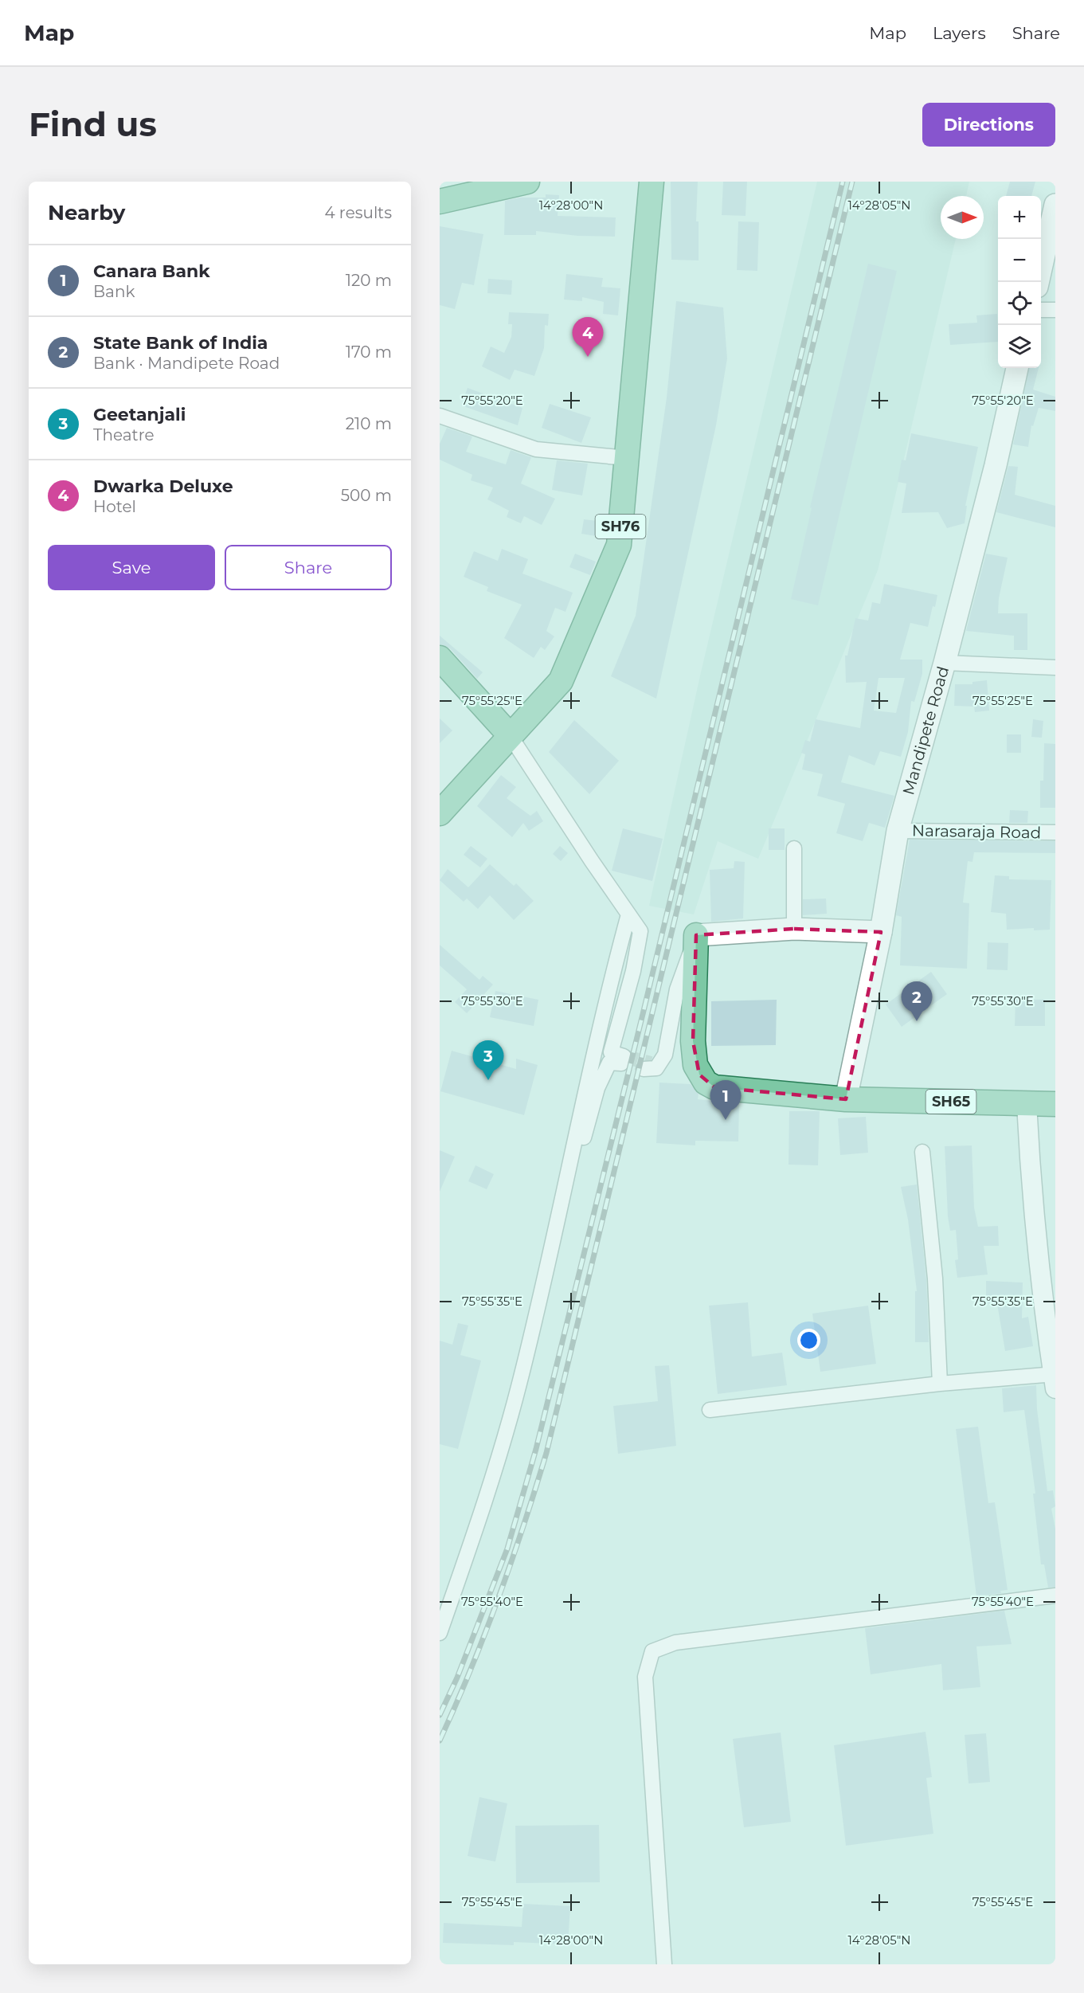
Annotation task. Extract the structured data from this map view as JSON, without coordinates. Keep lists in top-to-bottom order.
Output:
{
  "streets": {
    "main road": ["SH76", "Mandipete Road", "SH65"],
    "street": ["Narasaraja Road"]
  },
  "crossings": [
    ["Mandipete Road", "Narasaraja Road"],
    ["Mandipete Road", "SH65"]
  ],
  "north": "right",
  "page": {
    "header": "Map",
    "nav": ["Map", "Layers", "Share"],
    "buttons": [
      "Directions",
      ["Save", "Share"]
    ],
    "title": "Find us",
    "heading": ["Nearby", "4 results"],
    "map_buttons": ["+", "−"],
    "list": [
      {
        "mark": "1",
        "name": "Canara Bank",
        "note": "Bank",
        "value": "120 m"
      },
      {
        "mark": "2",
        "name": "State Bank of India",
        "note": "Bank · Mandipete Road",
        "value": "170 m"
      },
      {
        "mark": "3",
        "name": "Geetanjali",
        "note": "Theatre",
        "value": "210 m"
      },
      {
        "mark": "4",
        "name": "Dwarka Deluxe",
        "note": "Hotel",
        "value": "500 m"
      }
    ],
    "pins": [
      "4",
      "2",
      "3",
      "1"
    ]
  },
  "coordinates": [
    "14°28'00\"N",
    "14°28'05\"N",
    "75°55'20\"E",
    "75°55'25\"E",
    "75°55'30\"E",
    "75°55'35\"E",
    "75°55'40\"E",
    "75°55'45\"E"
  ]
}
